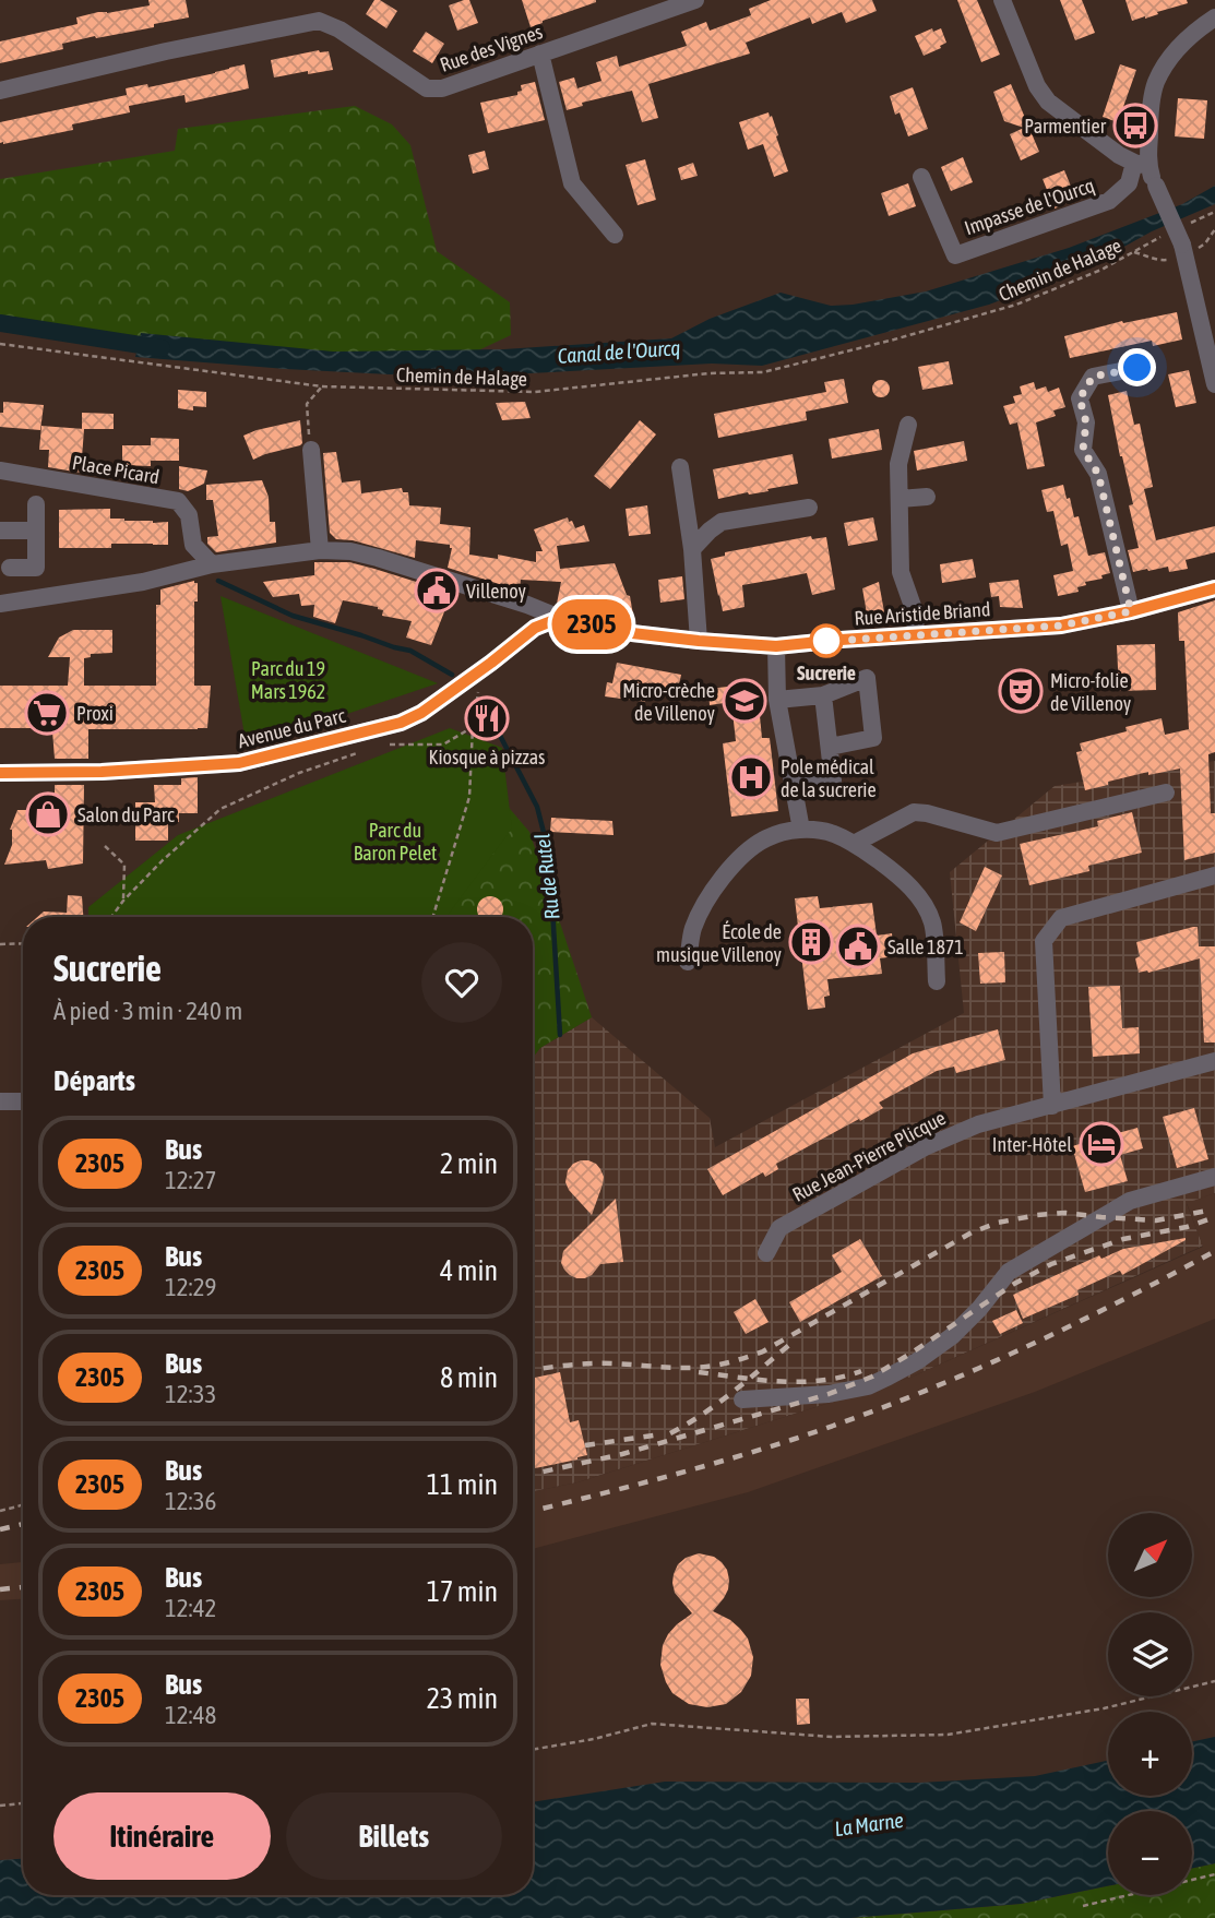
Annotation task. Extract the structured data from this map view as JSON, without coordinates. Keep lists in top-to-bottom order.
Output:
{
  "streets": {
    "street": [
      "Rue des Vignes",
      "Impasse de l'Ourcq",
      "Place Picard",
      "Rue Aristide Briand",
      "Avenue du Parc",
      "Rue Jean-Pierre Plicque"
    ],
    "path": ["Chemin de Halage"]
  },
  "crossings": [
    ["Place Picard", "Rue Aristide Briand"],
    ["Rue Aristide Briand", "Avenue du Parc"]
  ],
  "water": ["Canal de l'Ourcq", "Ru de Rutel", "La Marne"],
  "parks": ["Parc du 19 Mars 1962", "Parc du Baron Pelet"],
  "places": {
    "bus stop": ["Parmentier"],
    "public building": ["Villenoy", "Salle 1871"],
    "other": ["Sucrerie"],
    "theatre": ["Micro-folie de Villenoy"],
    "school or university": ["Micro-crèche de Villenoy"],
    "supermarket": ["Proxi"],
    "restaurant": ["Kiosque à pizzas"],
    "hospital": ["Pole médical de la sucrerie"],
    "shop": ["Salon du Parc"],
    "building": ["École de musique Villenoy"],
    "hotel": ["Inter-Hôtel"]
  },
  "lines": ["bus line 2305"],
  "north": "top right",
  "page": {
    "on_map": "2305",
    "heading": [
      ["Sucrerie", "À pied · 3 min · 240 m"],
      "Départs"
    ],
    "list": [
      {
        "mark": "2305",
        "name": "Bus",
        "note": "12:27",
        "value": "2 min"
      },
      {
        "mark": "2305",
        "name": "Bus",
        "note": "12:29",
        "value": "4 min"
      },
      {
        "mark": "2305",
        "name": "Bus",
        "note": "12:33",
        "value": "8 min"
      },
      {
        "mark": "2305",
        "name": "Bus",
        "note": "12:36",
        "value": "11 min"
      },
      {
        "mark": "2305",
        "name": "Bus",
        "note": "12:42",
        "value": "17 min"
      },
      {
        "mark": "2305",
        "name": "Bus",
        "note": "12:48",
        "value": "23 min"
      }
    ],
    "map_buttons": ["+", "−"],
    "buttons": ["Itinéraire", "Billets"]
  }
}
